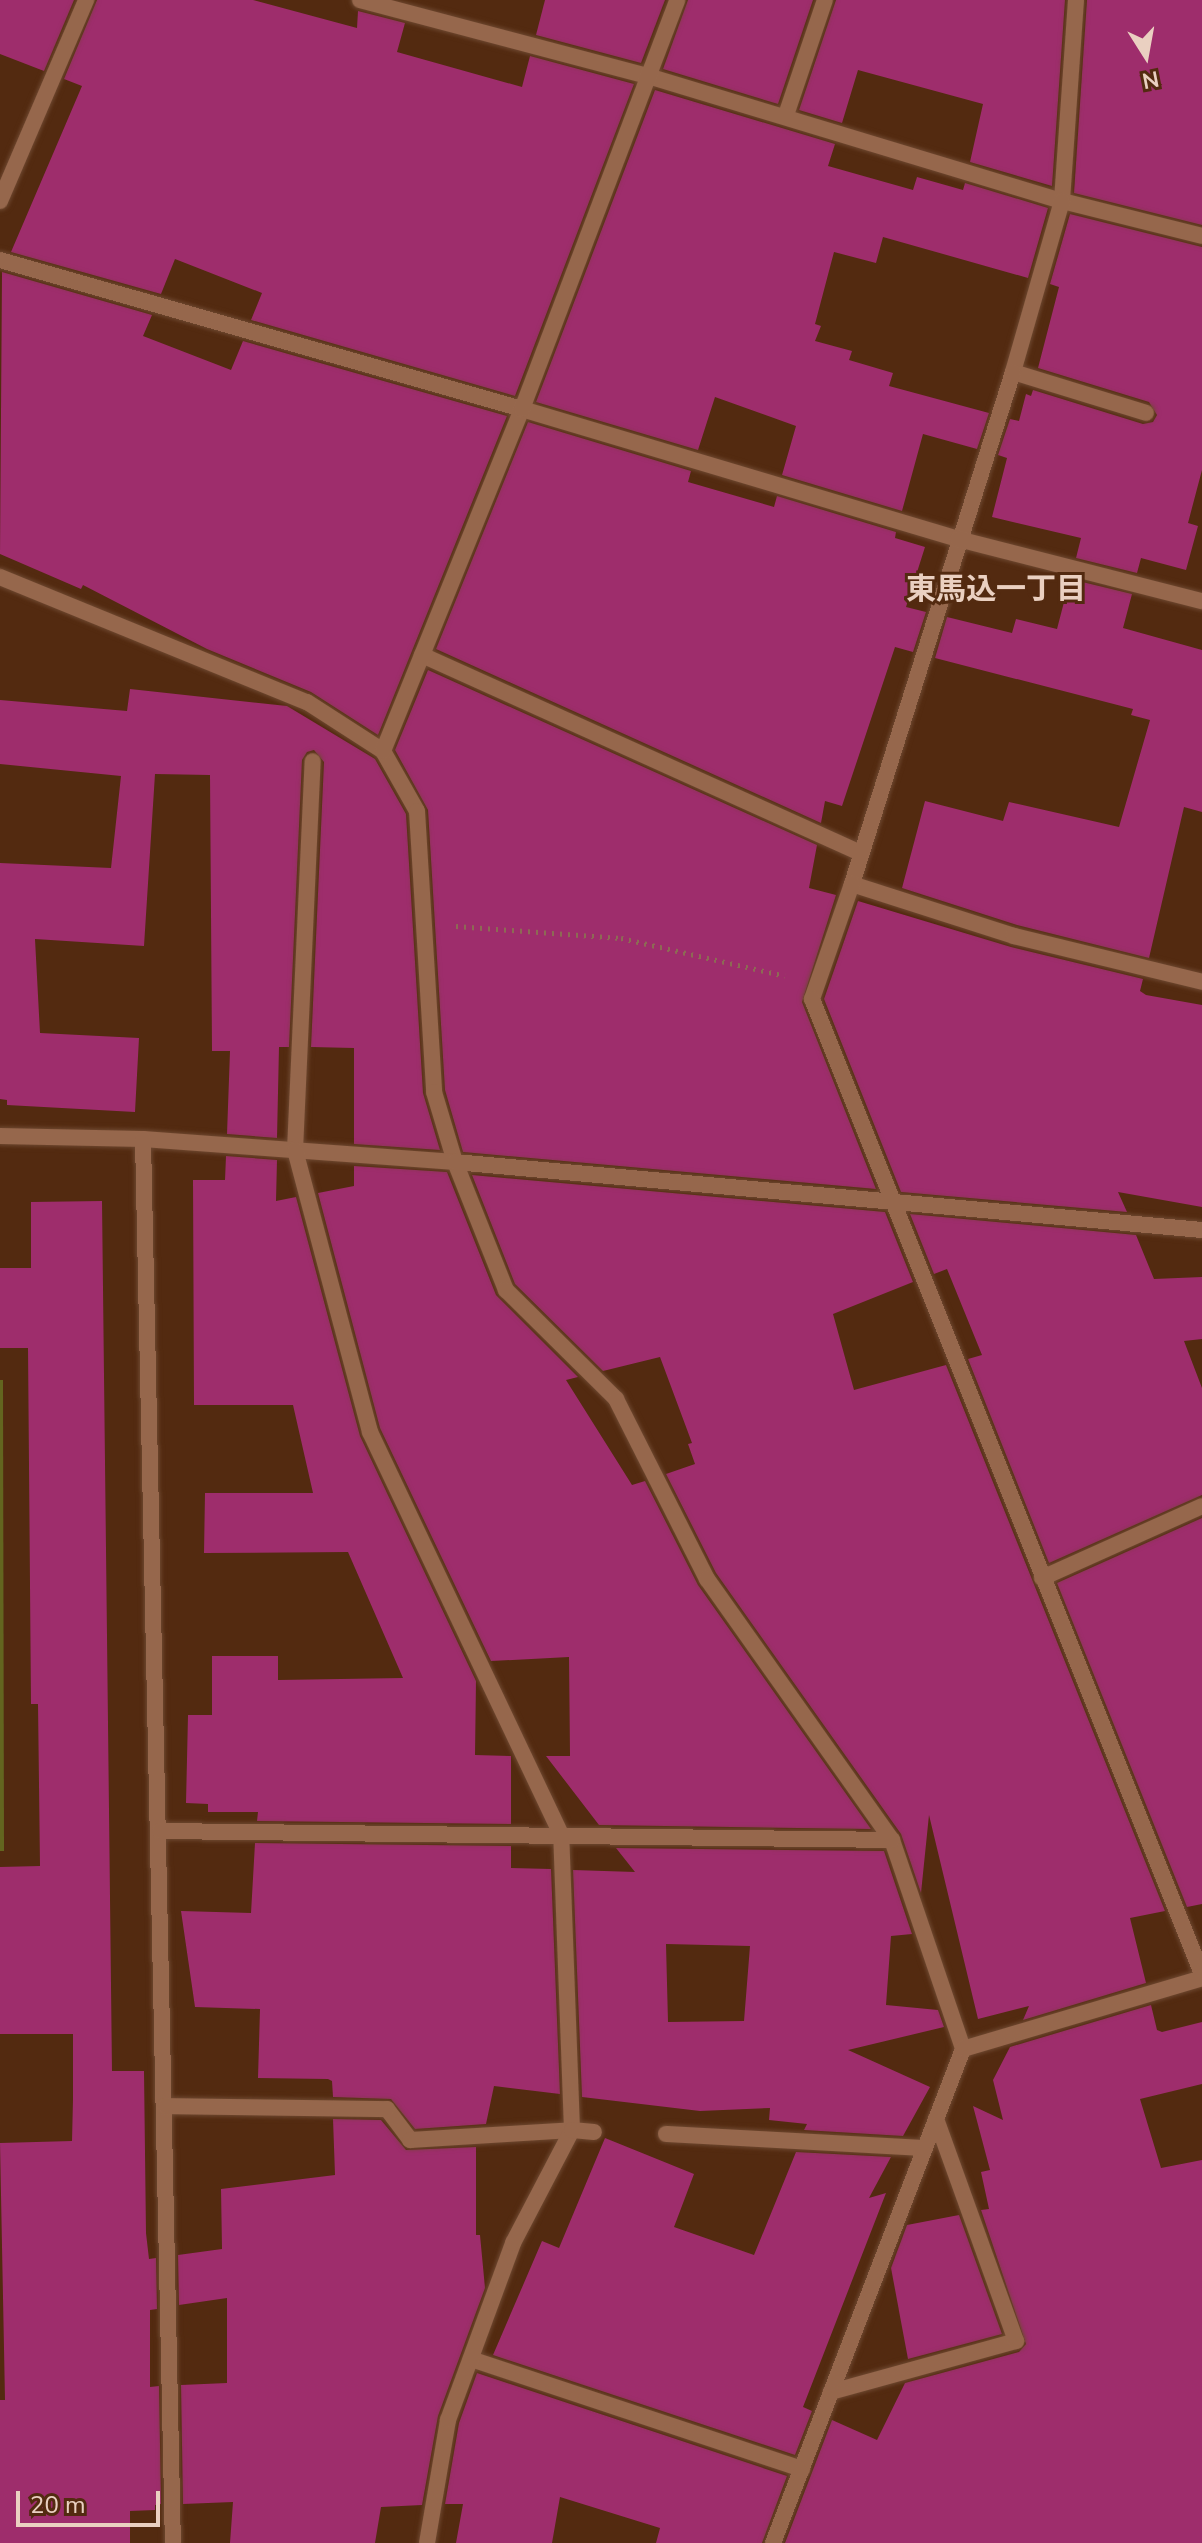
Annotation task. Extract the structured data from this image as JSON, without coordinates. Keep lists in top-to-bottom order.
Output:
{
  "districts": ["東馬込一丁目"],
  "scale_bar": "20 m",
  "north": "bottom"
}
